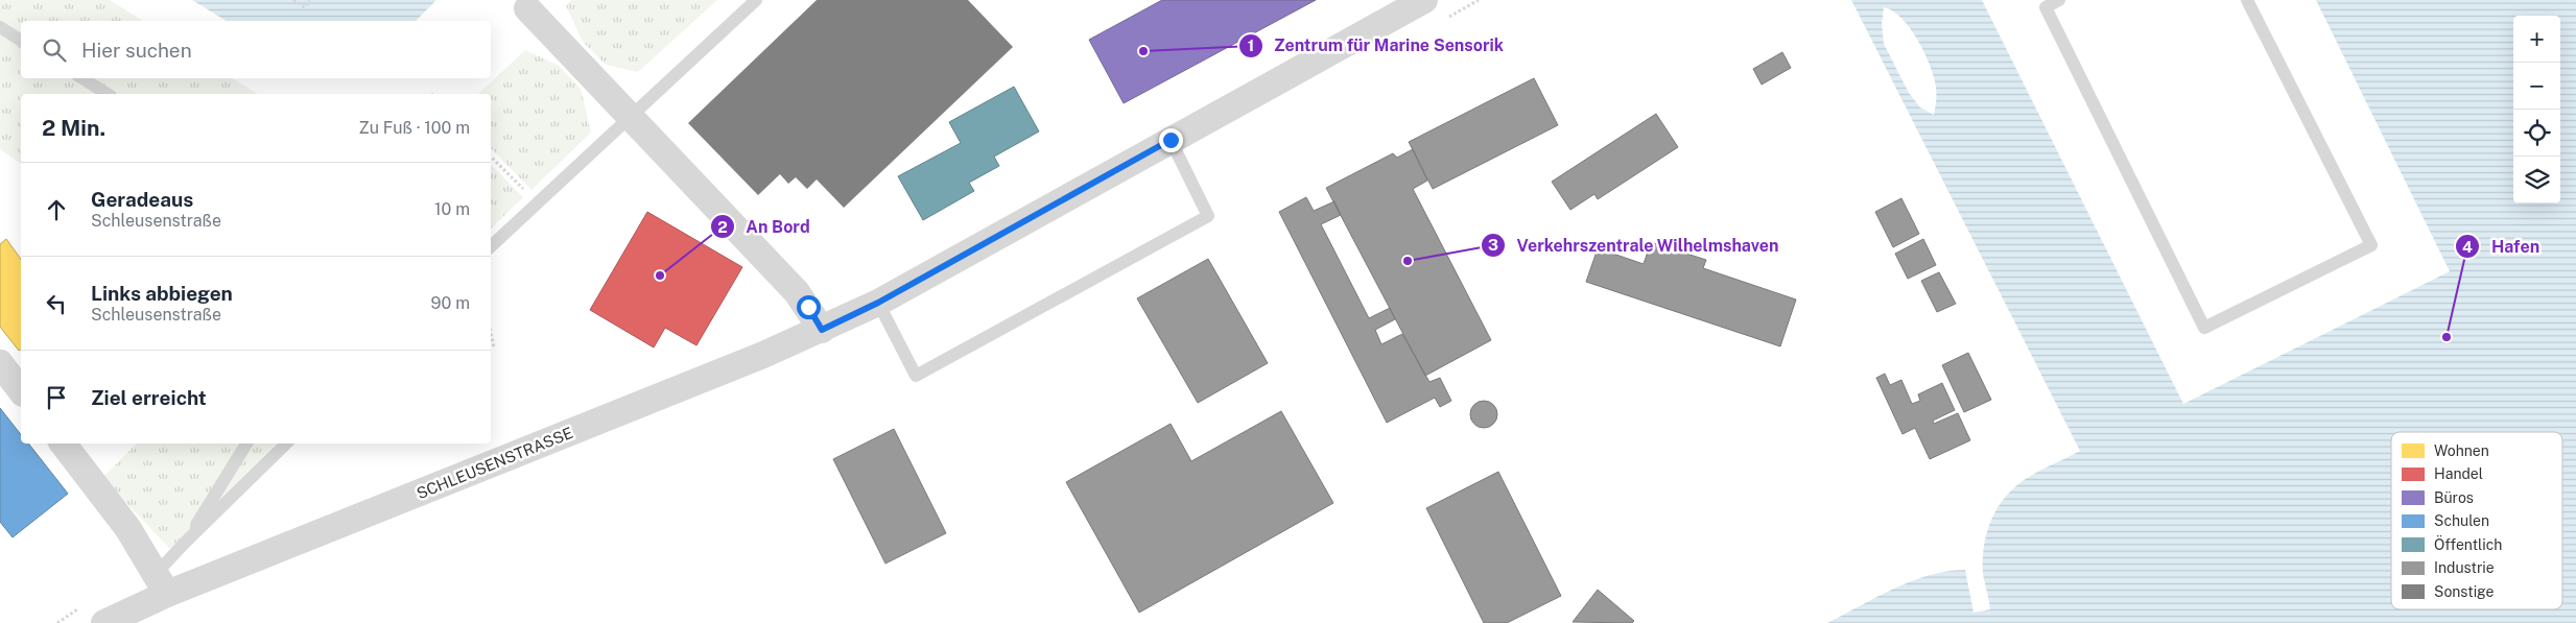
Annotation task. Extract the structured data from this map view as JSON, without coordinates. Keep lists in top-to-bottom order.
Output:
{
  "streets": {
    "street": ["SCHLEUSENSTRASSE"]
  },
  "places": [
    "Zentrum für Marine Sensorik",
    "Verkehrszentrale Wilhelmshaven",
    "An Bord",
    "Hafen"
  ],
  "legend": [
    "Wohnen",
    "Handel",
    "Büros",
    "Schulen",
    "Öffentlich",
    "Industrie",
    "Sonstige"
  ],
  "page": {
    "map_buttons": ["+", "−"],
    "search": "Hier suchen",
    "heading": ["2 Min.", "Zu Fuß · 100 m"],
    "list": [
      ["Geradeaus", "Schleusenstraße", "10 m"],
      ["Links abbiegen", "Schleusenstraße", "90 m"],
      "Ziel erreicht"
    ]
  }
}
